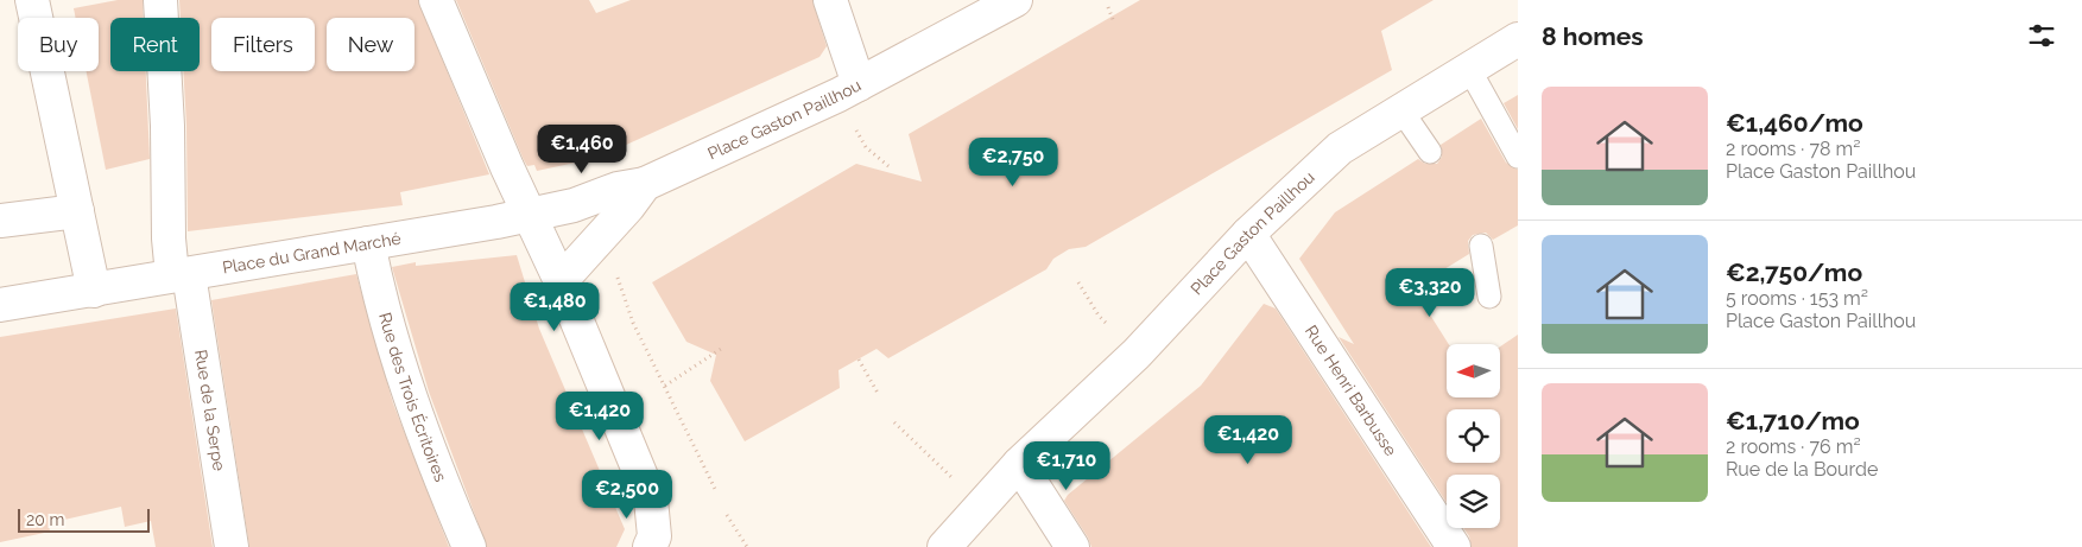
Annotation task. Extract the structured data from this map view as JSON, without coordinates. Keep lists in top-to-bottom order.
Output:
{
  "streets": {
    "street": [
      "Place Gaston Paillhou",
      "Place du Grand Marché",
      "Rue Henri Barbusse",
      "Rue des Trois Écritoires",
      "Rue de la Serpe"
    ]
  },
  "crossings": [
    ["Place Gaston Paillhou", "Place du Grand Marché"],
    ["Place Gaston Paillhou", "Rue Henri Barbusse"],
    ["Place du Grand Marché", "Rue des Trois Écritoires"],
    ["Place du Grand Marché", "Rue de la Serpe"]
  ],
  "scale_bar": "20 m",
  "north": "left",
  "page": {
    "heading": "8 homes",
    "chip": [
      "Buy",
      "Rent",
      "Filters",
      "New"
    ],
    "list": [
      {
        "name": "€1,460/mo",
        "note": "2 rooms · 78 m² · Place Gaston Paillhou"
      },
      {
        "name": "€2,750/mo",
        "note": "5 rooms · 153 m² · Place Gaston Paillhou"
      },
      {
        "name": "€1,710/mo",
        "note": "2 rooms · 76 m² · Rue de la Bourde"
      }
    ],
    "price": [
      "€1,460",
      "€2,750",
      "€3,320",
      "€1,480",
      "€1,420",
      "€1,420",
      "€1,710",
      "€2,500"
    ],
    "scale": "20 m"
  }
}
